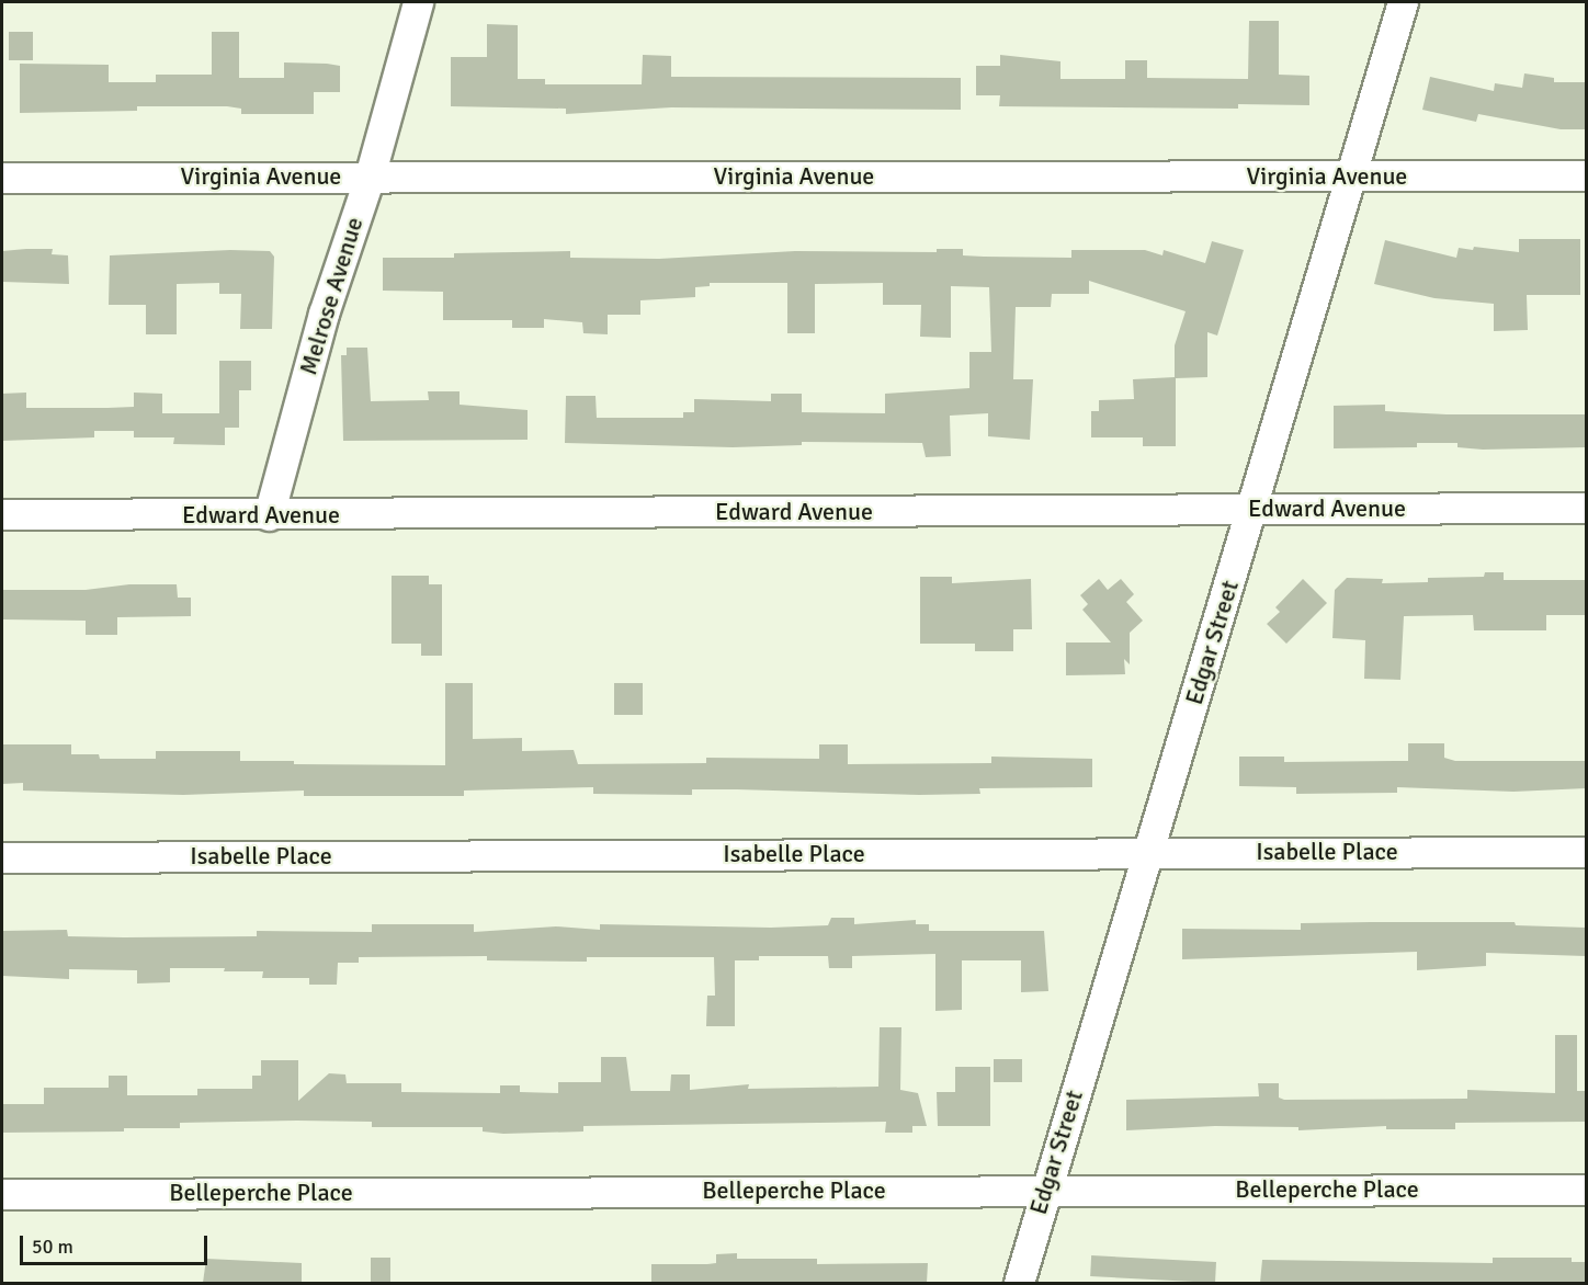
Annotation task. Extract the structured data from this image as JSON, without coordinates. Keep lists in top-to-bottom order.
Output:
{
  "streets": {
    "street": [
      "Virginia Avenue",
      "Melrose Avenue",
      "Edward Avenue",
      "Edgar Street",
      "Isabelle Place",
      "Belleperche Place"
    ]
  },
  "crossings": [
    ["Virginia Avenue", "Melrose Avenue"],
    ["Virginia Avenue", "Edgar Street"],
    ["Melrose Avenue", "Edward Avenue"],
    ["Edward Avenue", "Edgar Street"],
    ["Edgar Street", "Isabelle Place"],
    ["Edgar Street", "Belleperche Place"]
  ],
  "scale_bar": "50 m"
}
